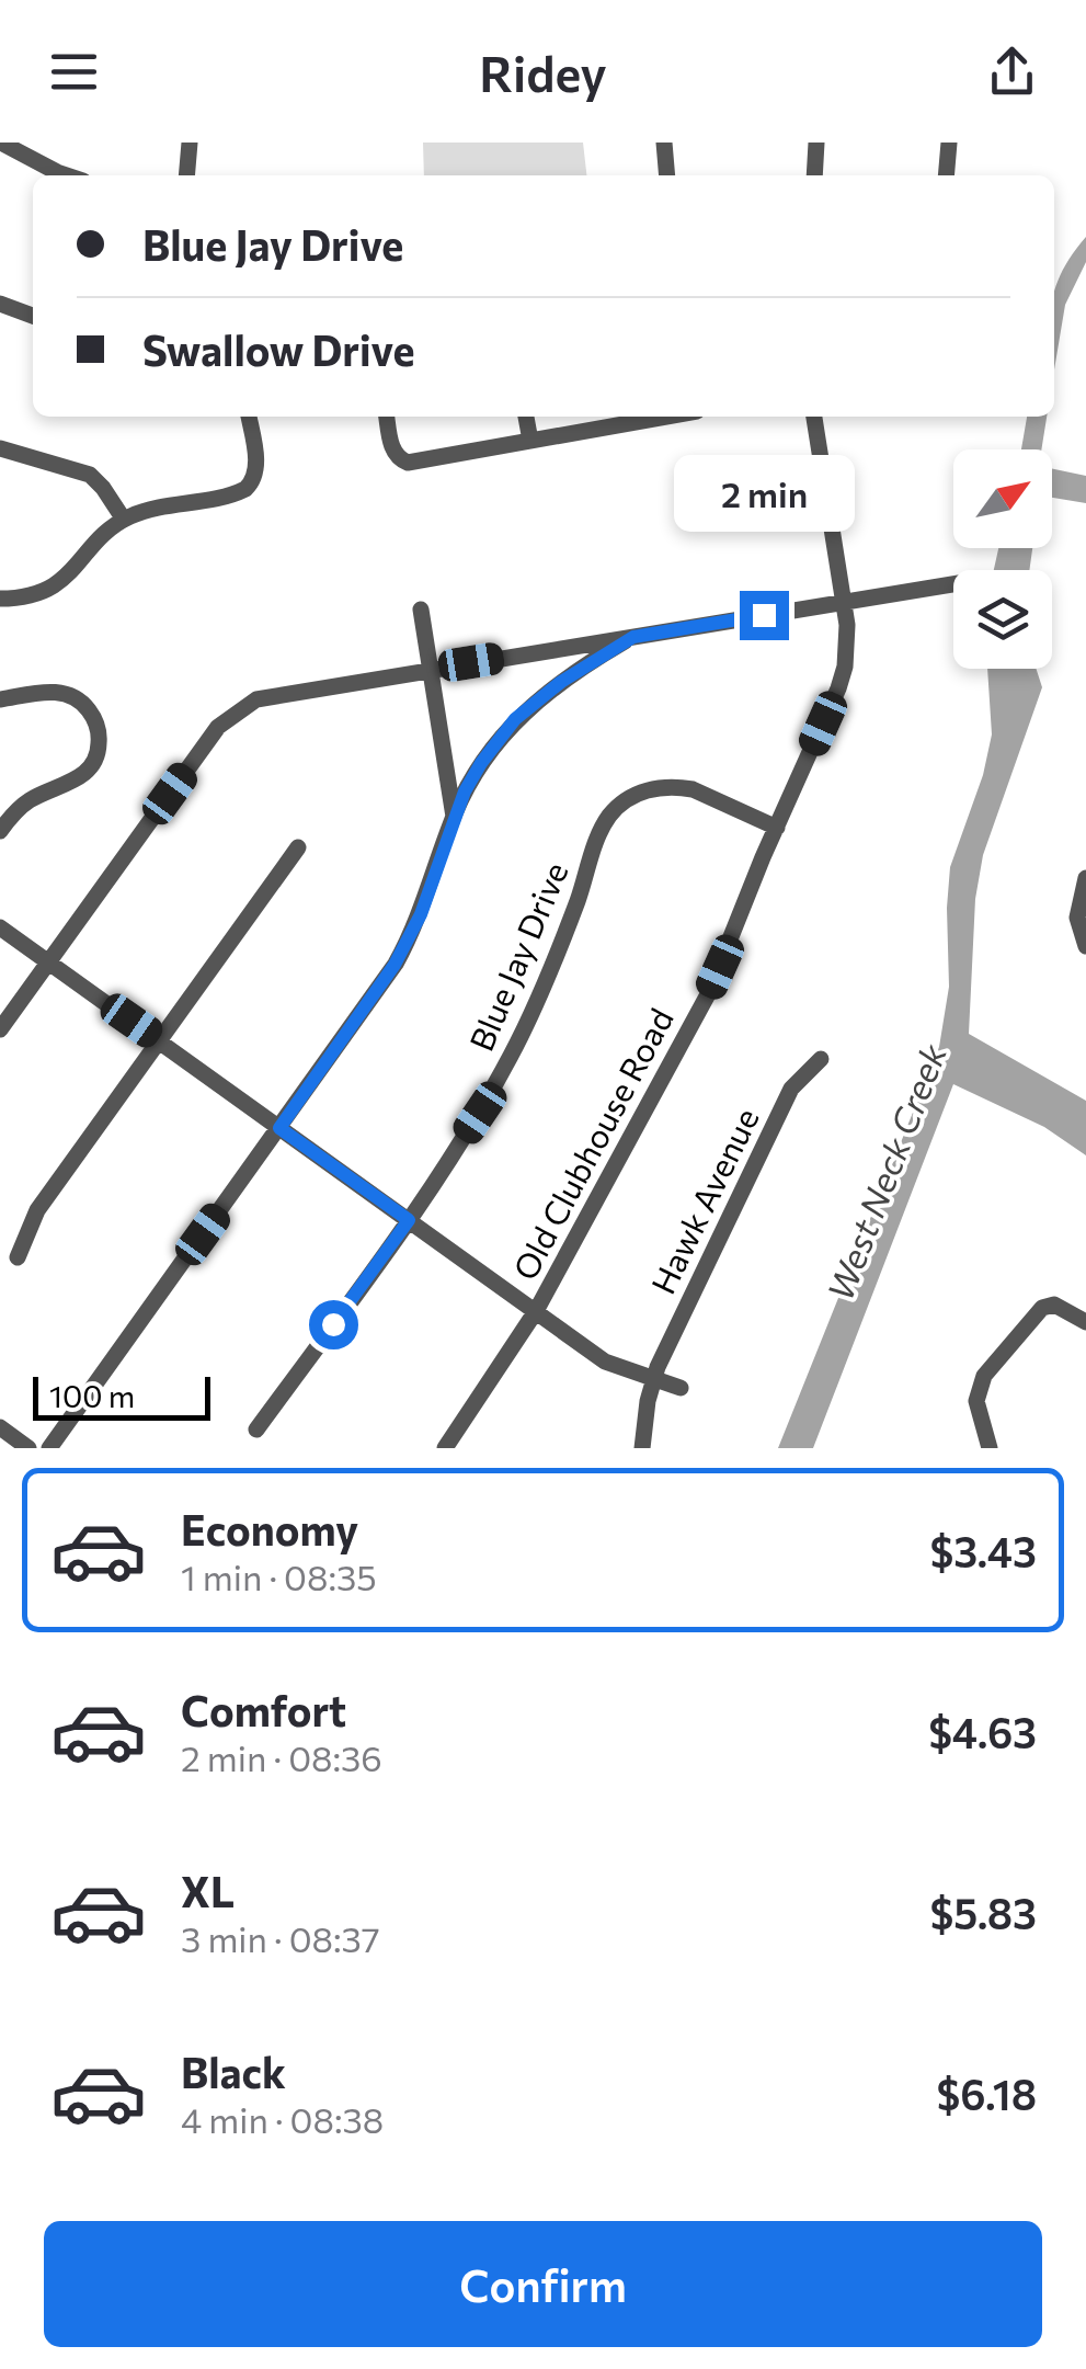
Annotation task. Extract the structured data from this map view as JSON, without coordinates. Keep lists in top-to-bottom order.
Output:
{
  "streets": {
    "street": ["Blue Jay Drive", "Old Clubhouse Road", "Hawk Avenue"]
  },
  "crossings": [
    ["Blue Jay Drive", "Old Clubhouse Road"]
  ],
  "water": ["West Neck Creek"],
  "scale_bar": "100 m",
  "north": "top right",
  "page": {
    "header": "Ridey",
    "banner": ["Blue Jay Drive", "Swallow Drive"],
    "bubble": "2 min",
    "scale": "100 m",
    "list": [
      {
        "name": "Economy",
        "note": "1 min · 08:35",
        "value": "$3.43"
      },
      {
        "name": "Comfort",
        "note": "2 min · 08:36",
        "value": "$4.63"
      },
      {
        "name": "XL",
        "note": "3 min · 08:37",
        "value": "$5.83"
      },
      {
        "name": "Black",
        "note": "4 min · 08:38",
        "value": "$6.18"
      }
    ],
    "buttons": "Confirm"
  }
}
